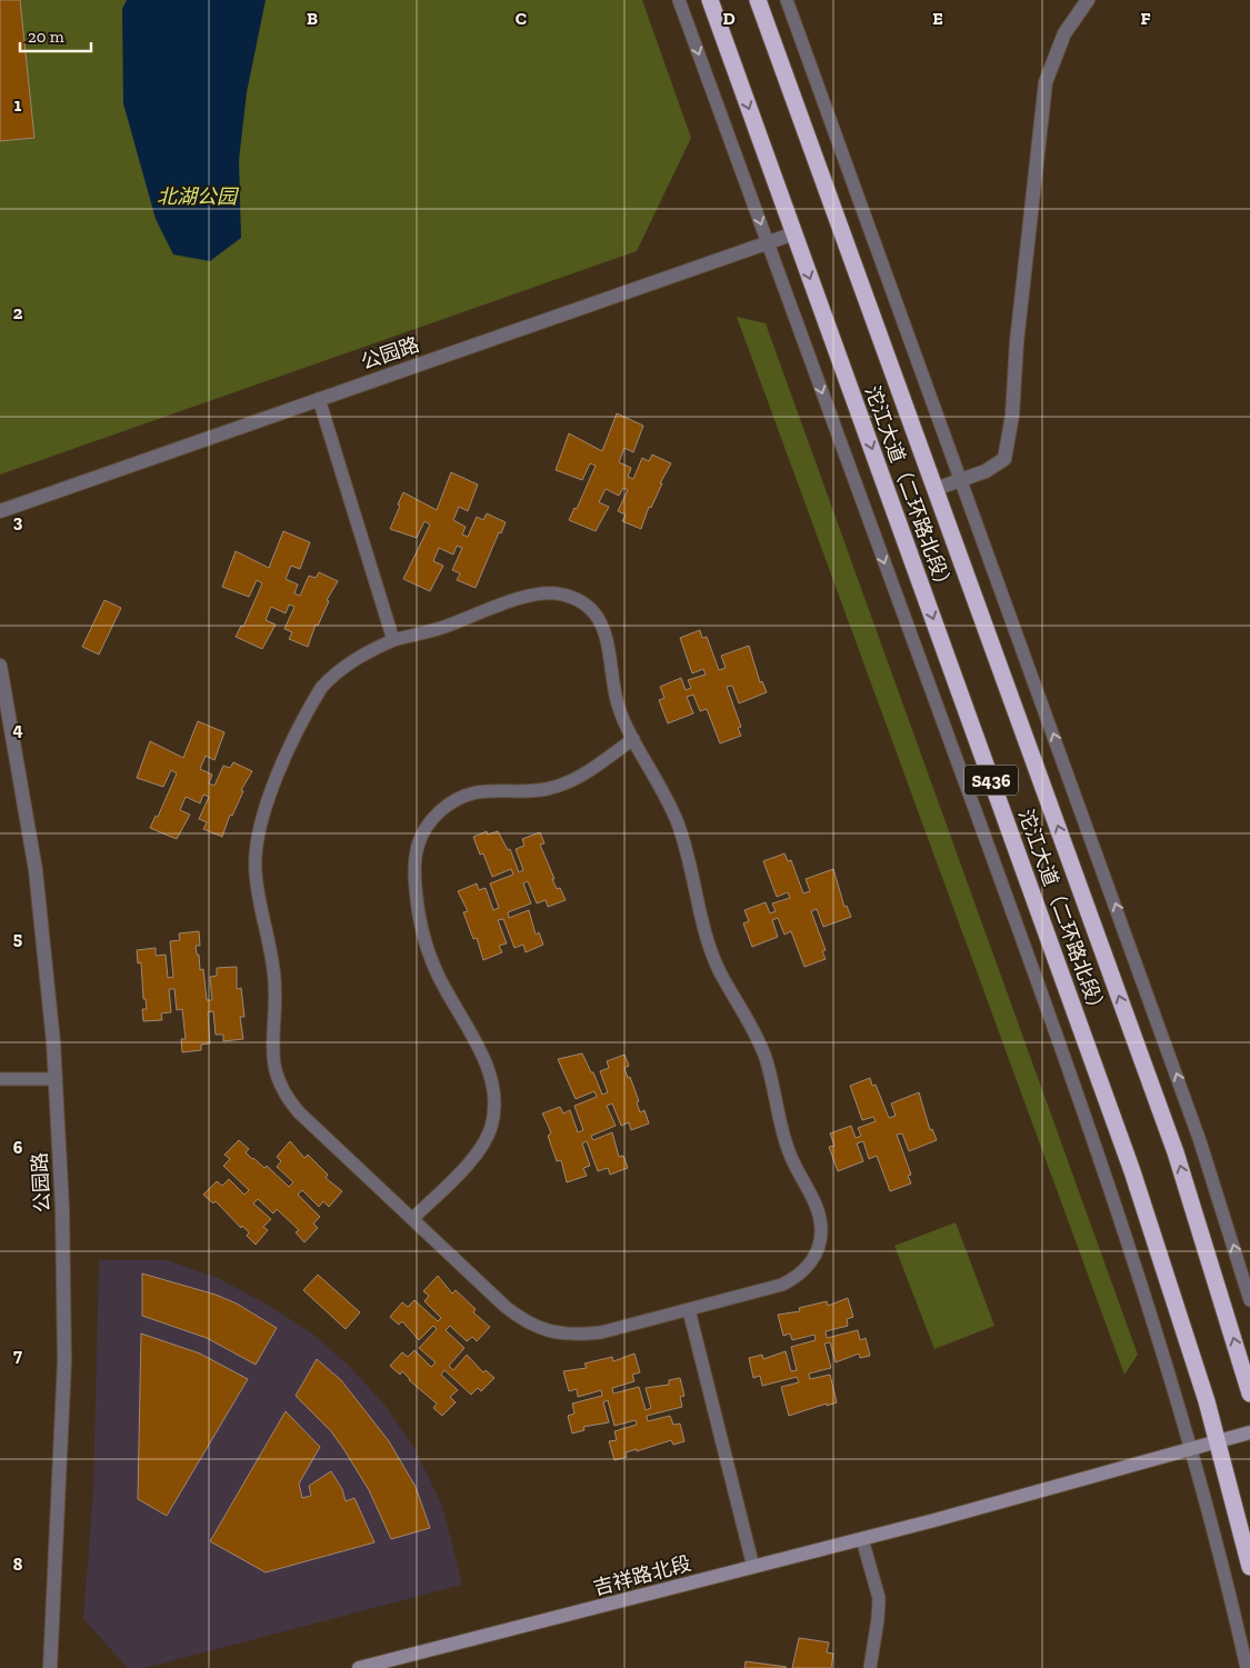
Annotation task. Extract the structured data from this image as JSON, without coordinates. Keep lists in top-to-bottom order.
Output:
{
  "streets": {
    "highway": ["沱江大道（二环路北段）", "S436"],
    "street": ["公园路", "吉祥路北段"]
  },
  "crossings": [
    ["公园路", "沱江大道（二环路北段）"],
    ["沱江大道（二环路北段）", "吉祥路北段"]
  ],
  "parks": ["北湖公园"],
  "scale_bar": "20 m",
  "grid": {
    "columns": [
      "B",
      "C",
      "D",
      "E",
      "F"
    ],
    "rows": [
      "1",
      "2",
      "3",
      "4",
      "5",
      "6",
      "7",
      "8"
    ]
  }
}
